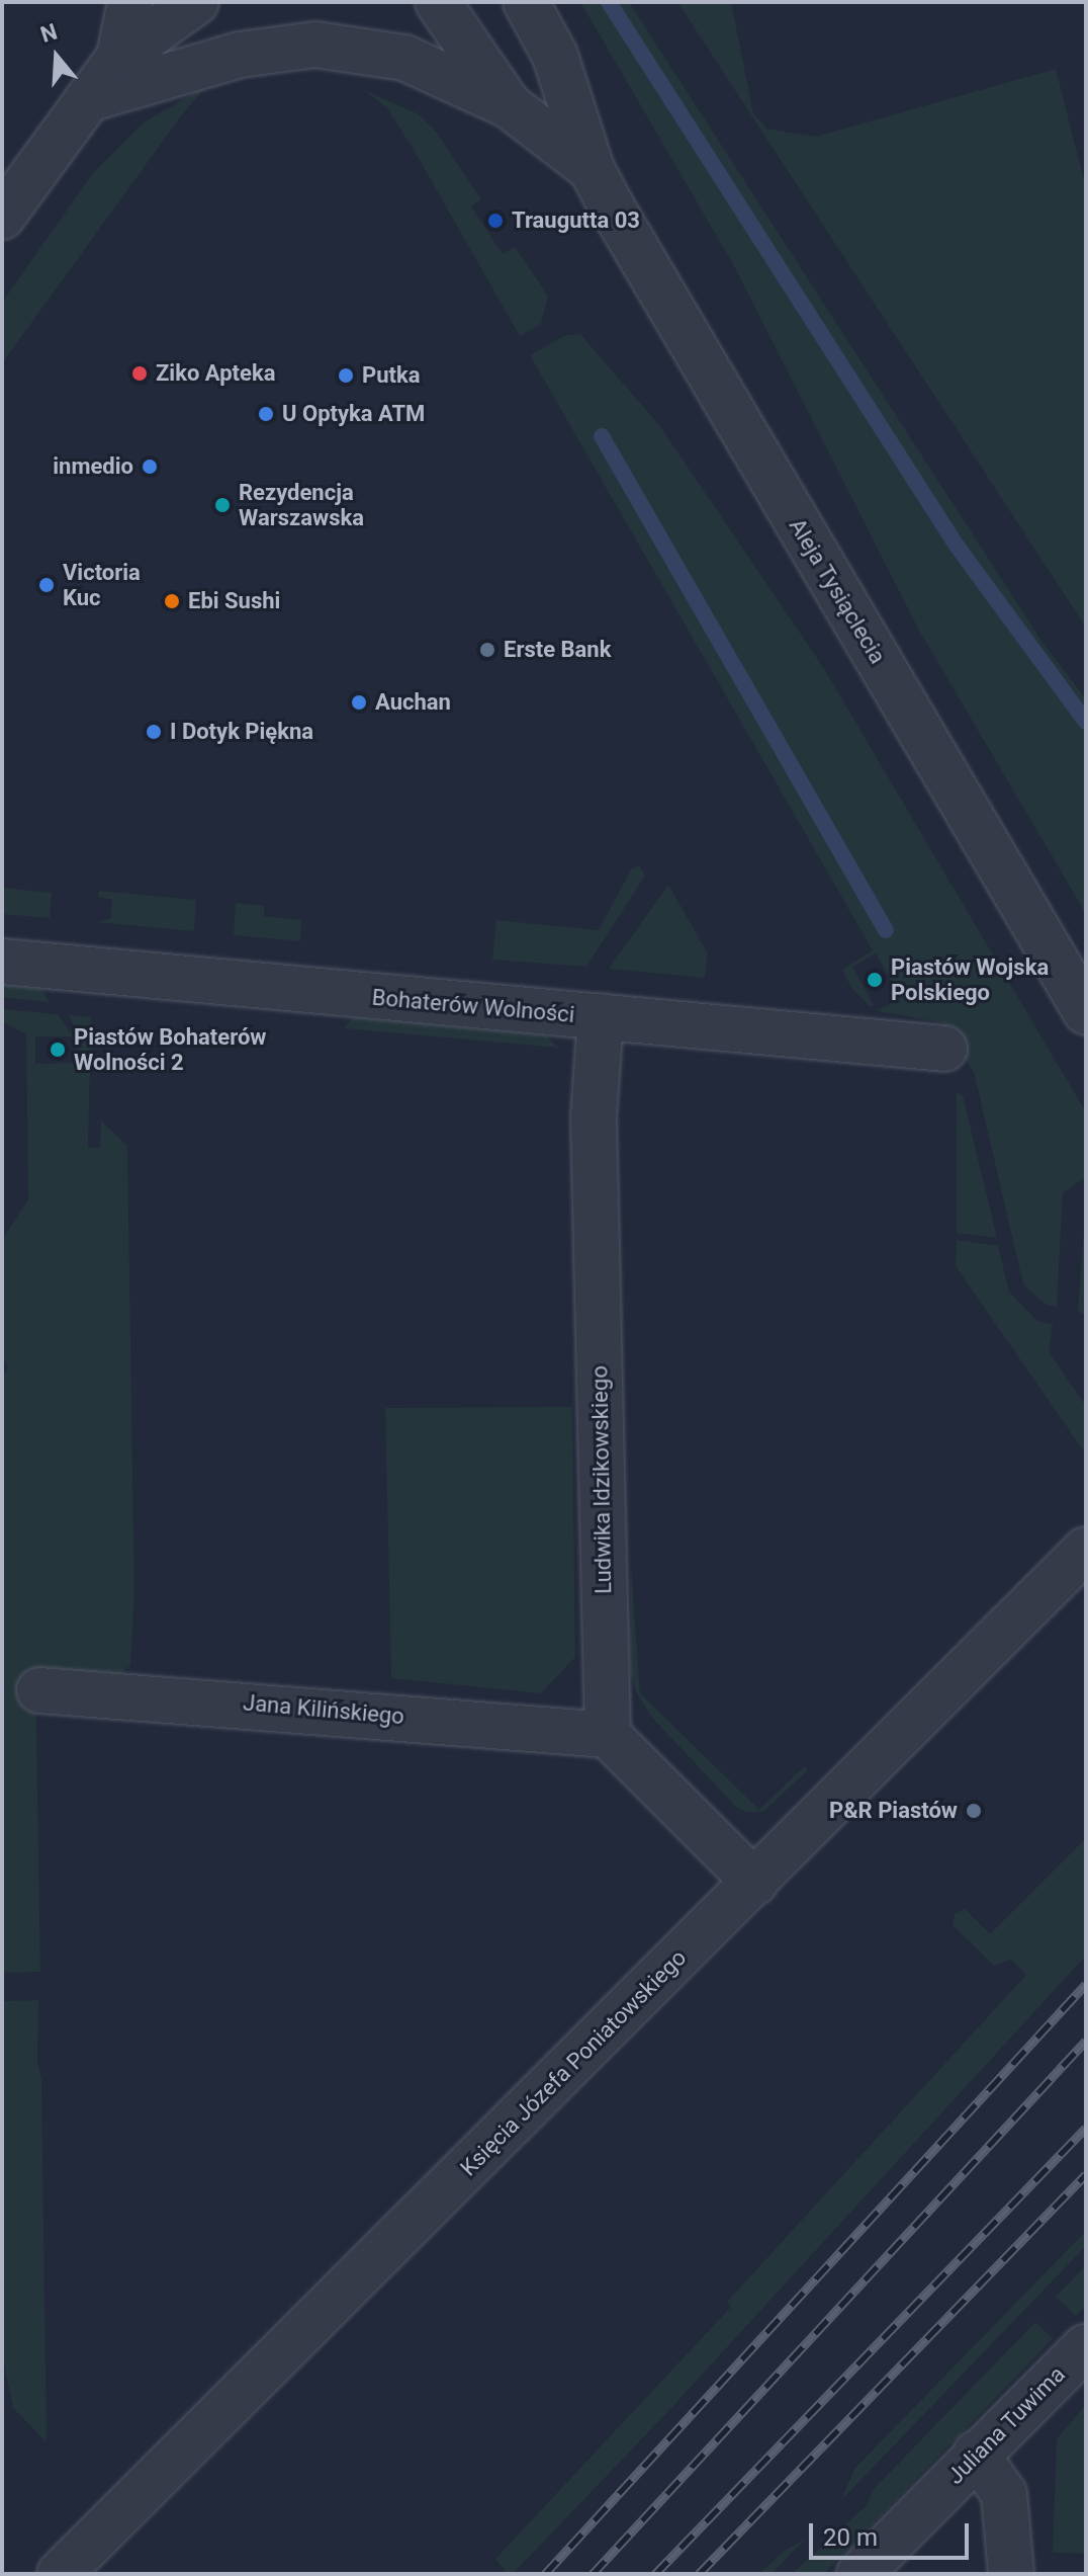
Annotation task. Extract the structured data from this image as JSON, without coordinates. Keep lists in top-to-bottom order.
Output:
{
  "streets": {
    "street": [
      "Aleja Tysiąclecia",
      "Bohaterów Wolności",
      "Ludwika Idzikowskiego",
      "Jana Kilińskiego",
      "Księcia Józefa Poniatowskiego",
      "Juliana Tuwima"
    ]
  },
  "crossings": [
    ["Bohaterów Wolności", "Ludwika Idzikowskiego"],
    ["Ludwika Idzikowskiego", "Jana Kilińskiego"]
  ],
  "places": [
    "Traugutta 03",
    "Ziko Apteka",
    "Putka",
    "U Optyka ATM",
    "inmedio",
    "Rezydencja Warszawska",
    "Victoria Kuc",
    "Ebi Sushi",
    "Erste Bank",
    "Auchan",
    "I Dotyk Piękna",
    "Piastów Wojska Polskiego",
    "Piastów Bohaterów Wolności 2",
    "P&R Piastów"
  ],
  "scale_bar": "20 m",
  "north": "top"
}
